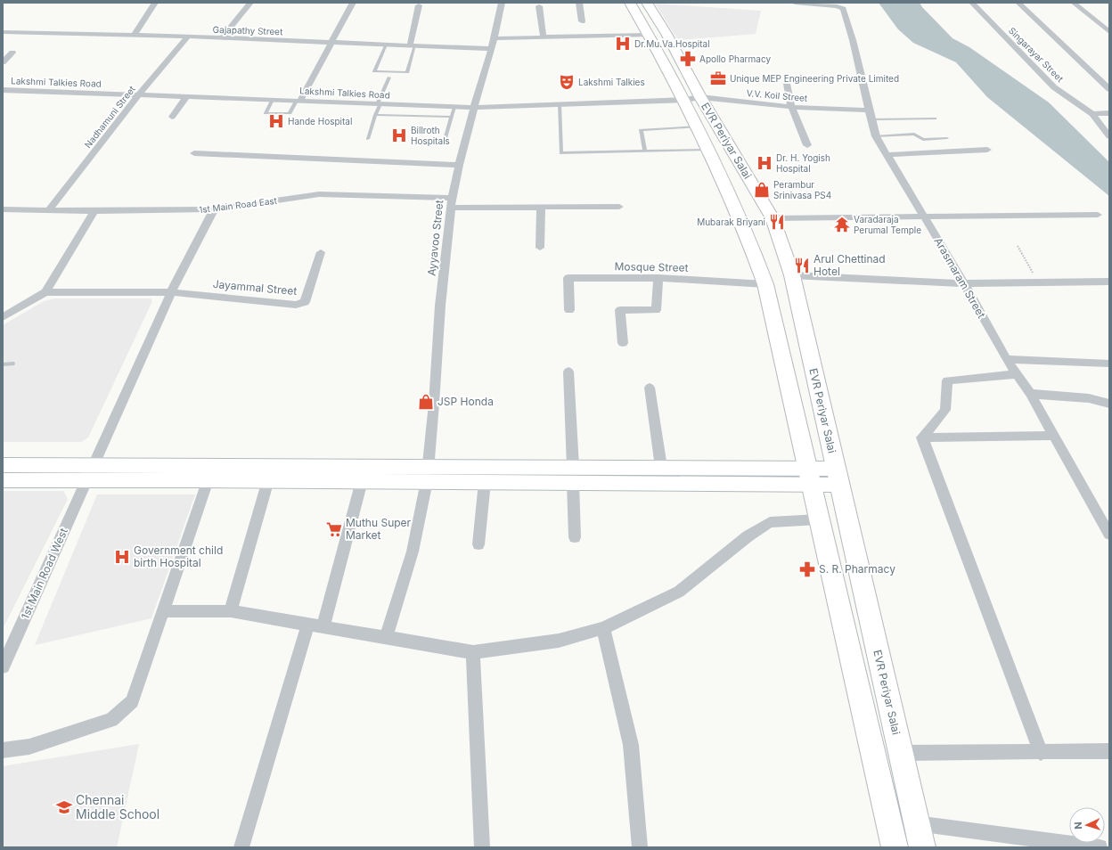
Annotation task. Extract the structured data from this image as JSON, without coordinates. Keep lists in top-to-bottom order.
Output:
{
  "streets": {
    "main road": ["EVR Periyar Salai"],
    "street": [
      "Gajapathy Street",
      "Singarayar Street",
      "Lakshmi Talkies Road",
      "V.V. Koil Street",
      "Nadhamuni Street",
      "1st Main Road East",
      "Ayyavoo Street",
      "Mosque Street",
      "Arasmaram Street",
      "Jayammal Street",
      "1st Main Road West"
    ]
  },
  "crossings": [
    ["Gajapathy Street", "Nadhamuni Street"],
    ["Gajapathy Street", "Ayyavoo Street"],
    ["Lakshmi Talkies Road", "V.V. Koil Street"],
    ["Lakshmi Talkies Road", "Nadhamuni Street"],
    ["Lakshmi Talkies Road", "EVR Periyar Salai"],
    ["Lakshmi Talkies Road", "Ayyavoo Street"],
    ["V.V. Koil Street", "EVR Periyar Salai"],
    ["V.V. Koil Street", "Arasmaram Street"],
    ["Nadhamuni Street", "1st Main Road East"],
    ["EVR Periyar Salai", "Mosque Street"],
    ["1st Main Road East", "Ayyavoo Street"],
    ["1st Main Road East", "1st Main Road West"],
    ["Jayammal Street", "1st Main Road West"]
  ],
  "places": {
    "hospital": [
      "Dr.Mu.Va.Hospital",
      "Hande Hospital",
      "Billroth Hospitals",
      "Dr. H. Yogish Hospital",
      "Government child birth Hospital"
    ],
    "pharmacy": ["Apollo Pharmacy", "S. R. Pharmacy"],
    "office": ["Unique MEP Engineering Private Limited"],
    "theatre": ["Lakshmi Talkies"],
    "shop": ["Perambur Srinivasa PS4", "JSP Honda"],
    "restaurant": ["Mubarak Briyani", "Arul Chettinad Hotel"],
    "temple": ["Varadaraja Perumal Temple"],
    "supermarket": ["Muthu Super Market"],
    "school or university": ["Chennai Middle School"]
  },
  "north": "left"
}
